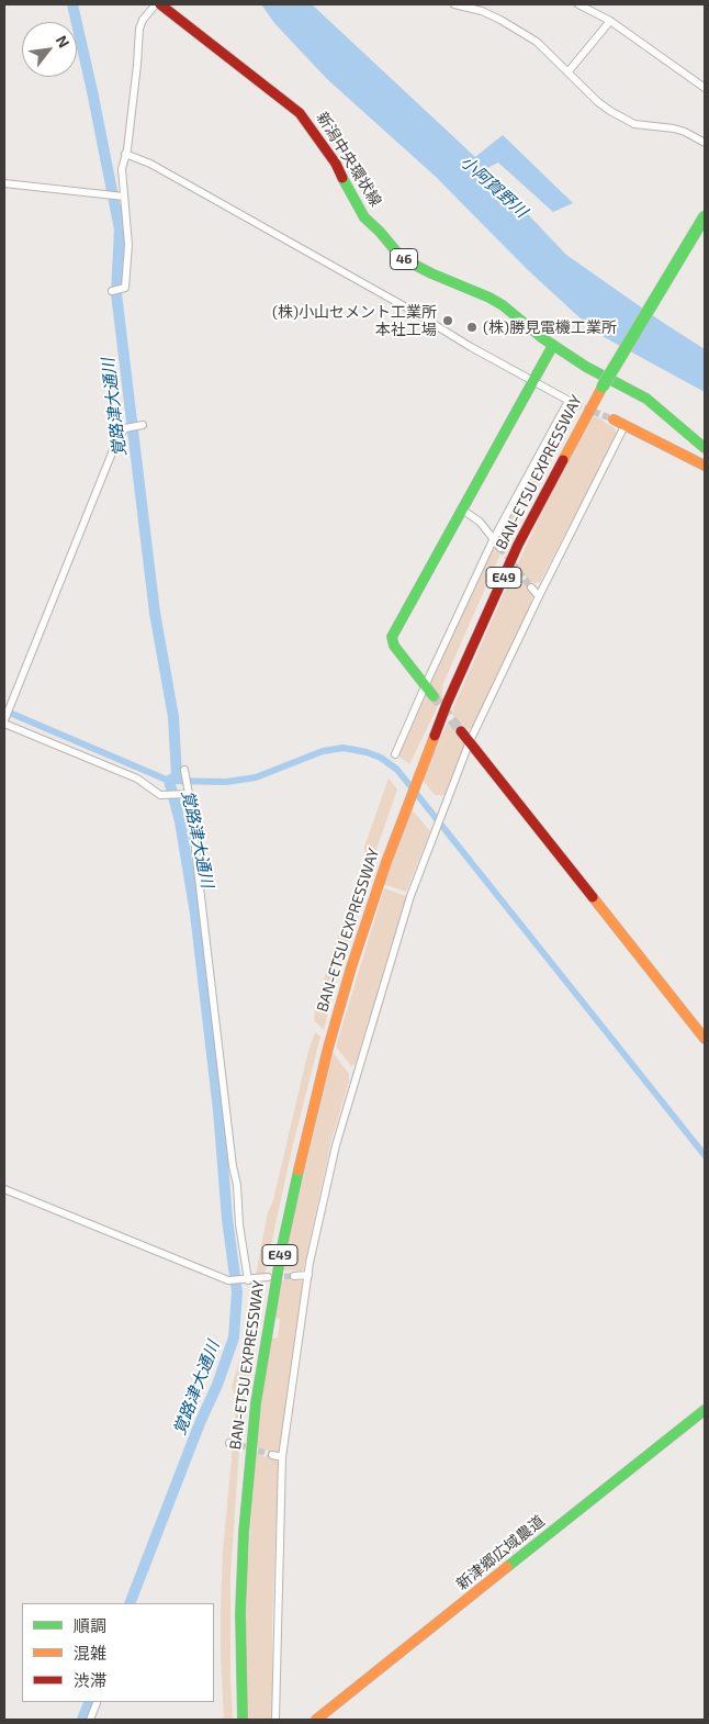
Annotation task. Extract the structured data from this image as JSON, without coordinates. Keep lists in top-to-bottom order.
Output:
{
  "streets": {
    "main road": [
      "新潟中央環状線",
      "46",
      "BAN-ETSU EXPRESSWAY",
      "E49",
      "新津郷広域農道"
    ]
  },
  "water": ["小阿賀野川", "覚路津大通川"],
  "places": ["(株)小山セメント工業所 本社工場", "(株)勝見電機工業所"],
  "legend": ["順調", "混雑", "渋滞"],
  "north": "top right"
}
